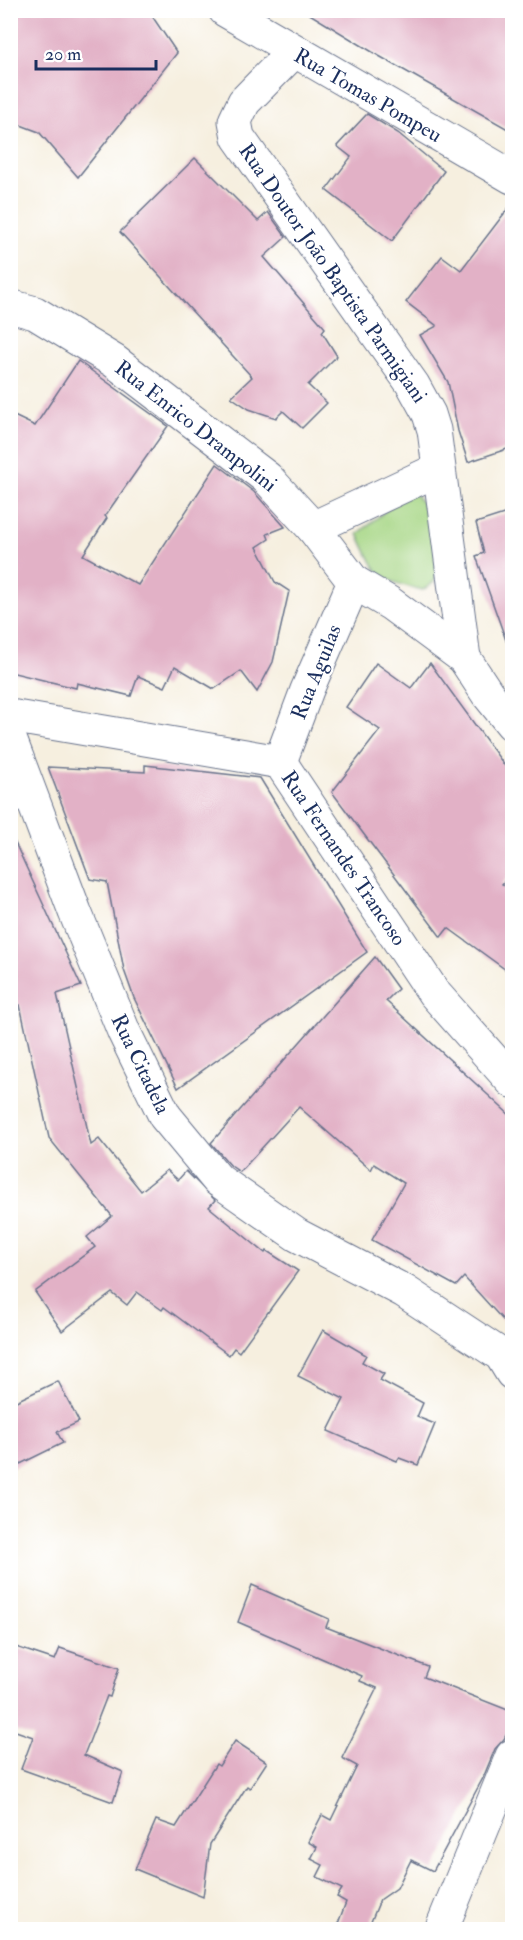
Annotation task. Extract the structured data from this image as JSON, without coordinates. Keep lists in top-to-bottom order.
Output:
{
  "streets": {
    "street": [
      "Rua Tomas Pompeu",
      "Rua Doutor João Baptista Parmigiani",
      "Rua Enrico Drampolini",
      "Rua Aguilas",
      "Rua Fernandes Trancoso",
      "Rua Citadela"
    ]
  },
  "crossings": [
    ["Rua Tomas Pompeu", "Rua Doutor João Baptista Parmigiani"],
    ["Rua Doutor João Baptista Parmigiani", "Rua Enrico Drampolini"],
    ["Rua Enrico Drampolini", "Rua Aguilas"],
    ["Rua Aguilas", "Rua Fernandes Trancoso"]
  ],
  "scale_bar": "20 m"
}
